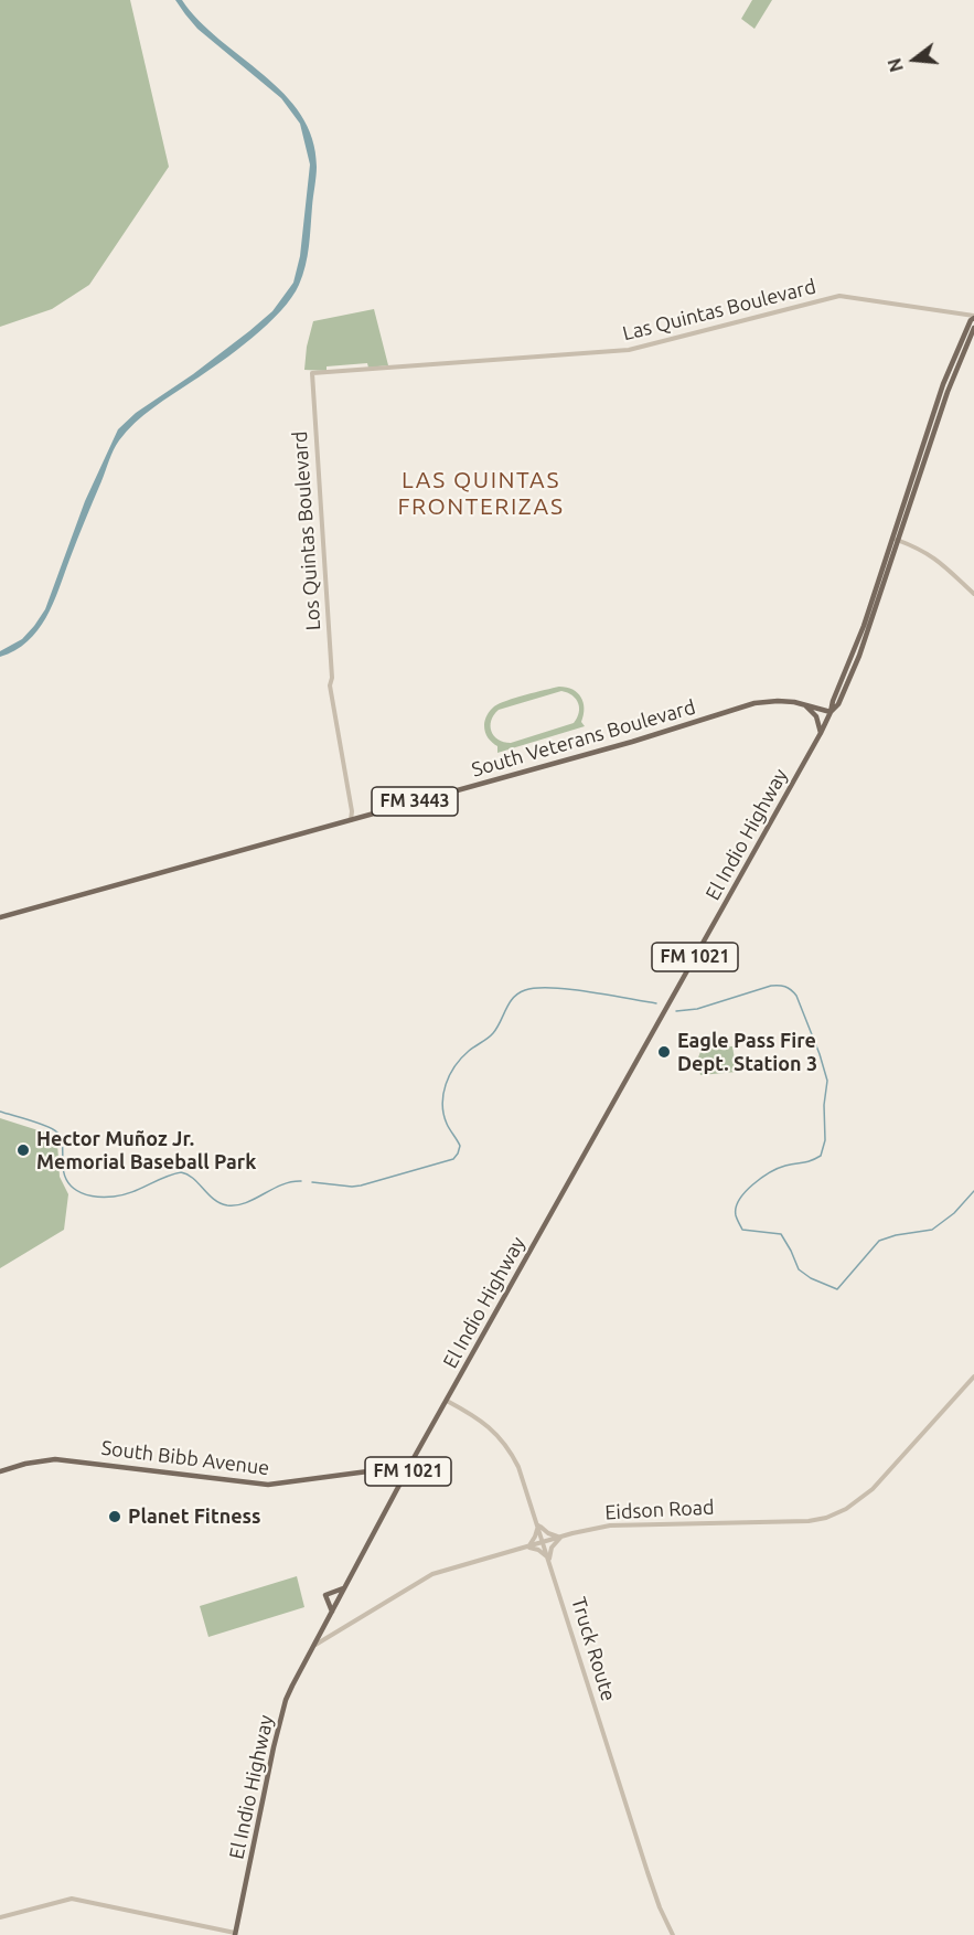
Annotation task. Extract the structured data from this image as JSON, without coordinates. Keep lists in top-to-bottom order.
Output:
{
  "streets": {
    "main road": [
      "South Veterans Boulevard",
      "FM 3443",
      "El Indio Highway",
      "FM 1021",
      "South Bibb Avenue"
    ],
    "street": [
      "Las Quintas Boulevard",
      "Los Quintas Boulevard",
      "Eidson Road",
      "Truck Route"
    ]
  },
  "crossings": [
    ["Las Quintas Boulevard", "Los Quintas Boulevard"],
    ["Las Quintas Boulevard", "El Indio Highway"],
    ["Los Quintas Boulevard", "South Veterans Boulevard"],
    ["South Veterans Boulevard", "El Indio Highway"],
    ["El Indio Highway", "South Bibb Avenue"],
    ["El Indio Highway", "Eidson Road"],
    ["El Indio Highway", "Truck Route"],
    ["Eidson Road", "Truck Route"]
  ],
  "districts": ["LAS QUINTAS FRONTERIZAS"],
  "places": ["Eagle Pass Fire Dept. Station 3", "Hector Muñoz Jr. Memorial Baseball Park", "Planet Fitness"],
  "north": "left"
}
